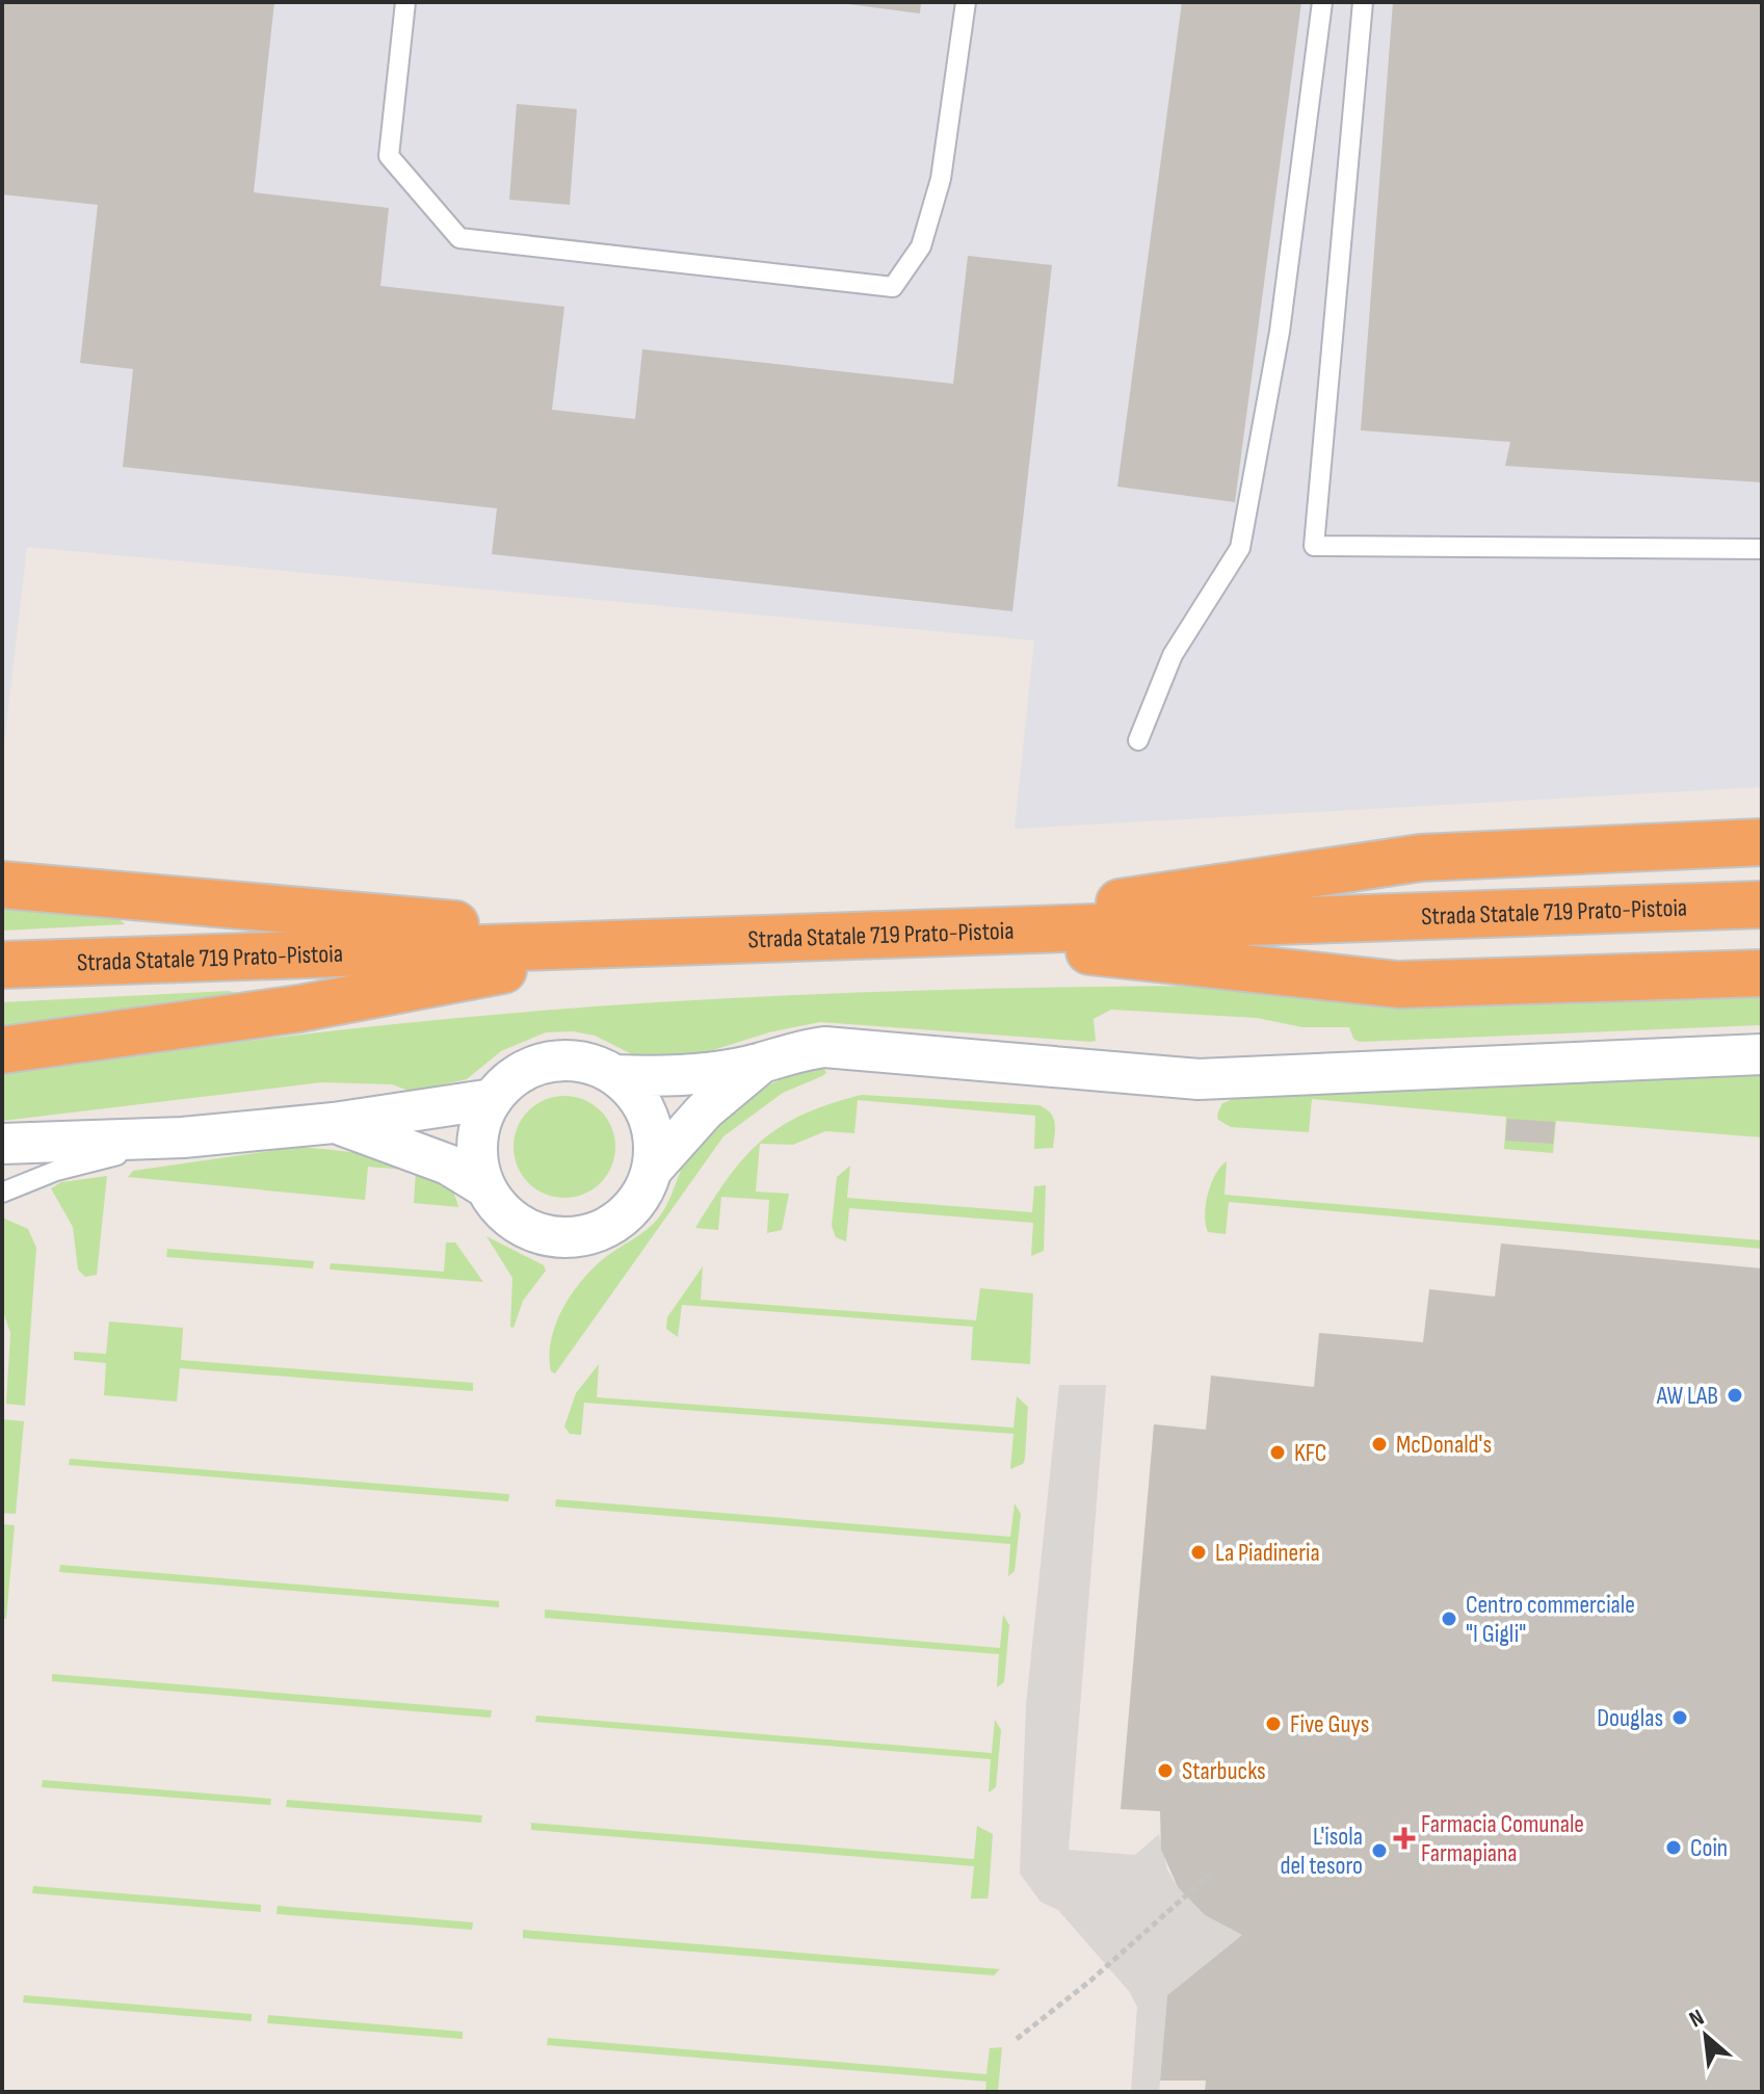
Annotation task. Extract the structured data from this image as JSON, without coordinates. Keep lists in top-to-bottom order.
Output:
{
  "streets": {
    "highway": ["Strada Statale 719 Prato-Pistoia"]
  },
  "places": {
    "other": [
      "AW LAB",
      "McDonald's",
      "KFC",
      "La Piadineria",
      "Centro commerciale \"I Gigli\"",
      "Douglas",
      "Five Guys",
      "Starbucks",
      "Coin",
      "L'isola del tesoro"
    ],
    "health": ["Farmacia Comunale Farmapiana"]
  },
  "north": "top left"
}
